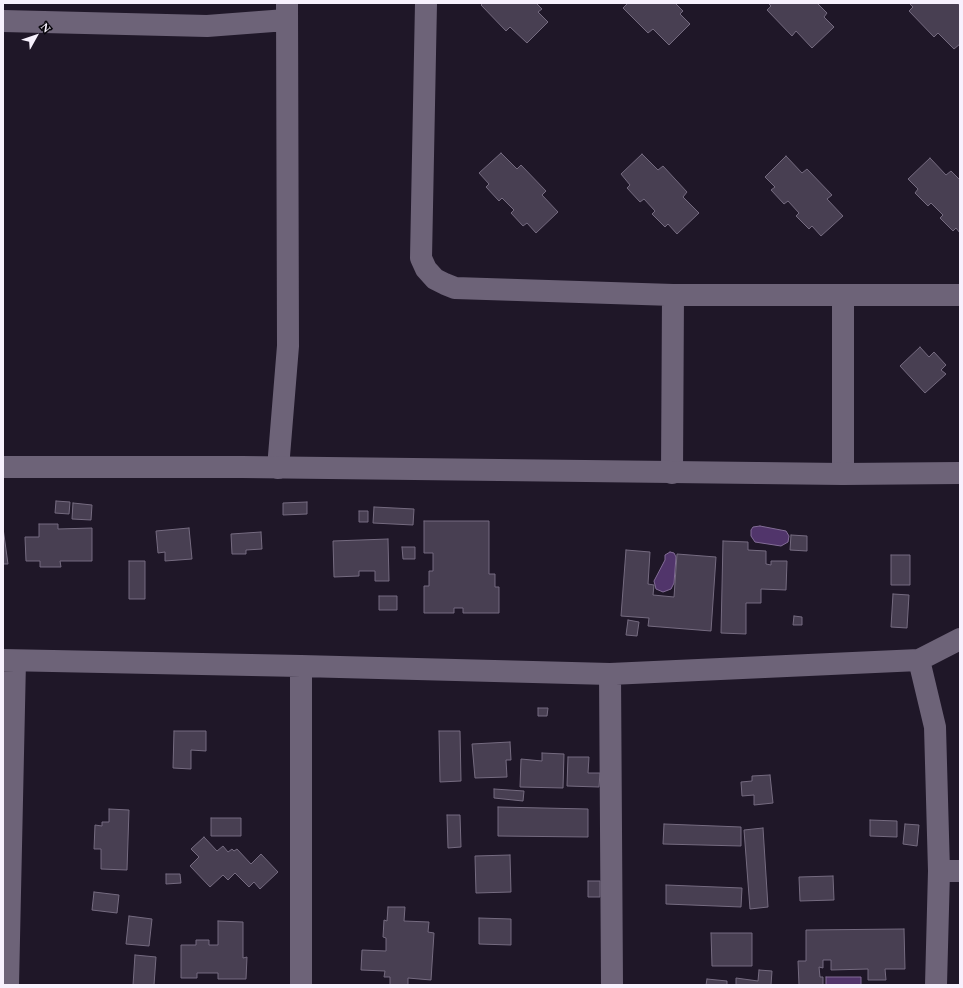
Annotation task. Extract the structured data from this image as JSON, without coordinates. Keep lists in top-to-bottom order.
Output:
{
  "north": "top right"
}
